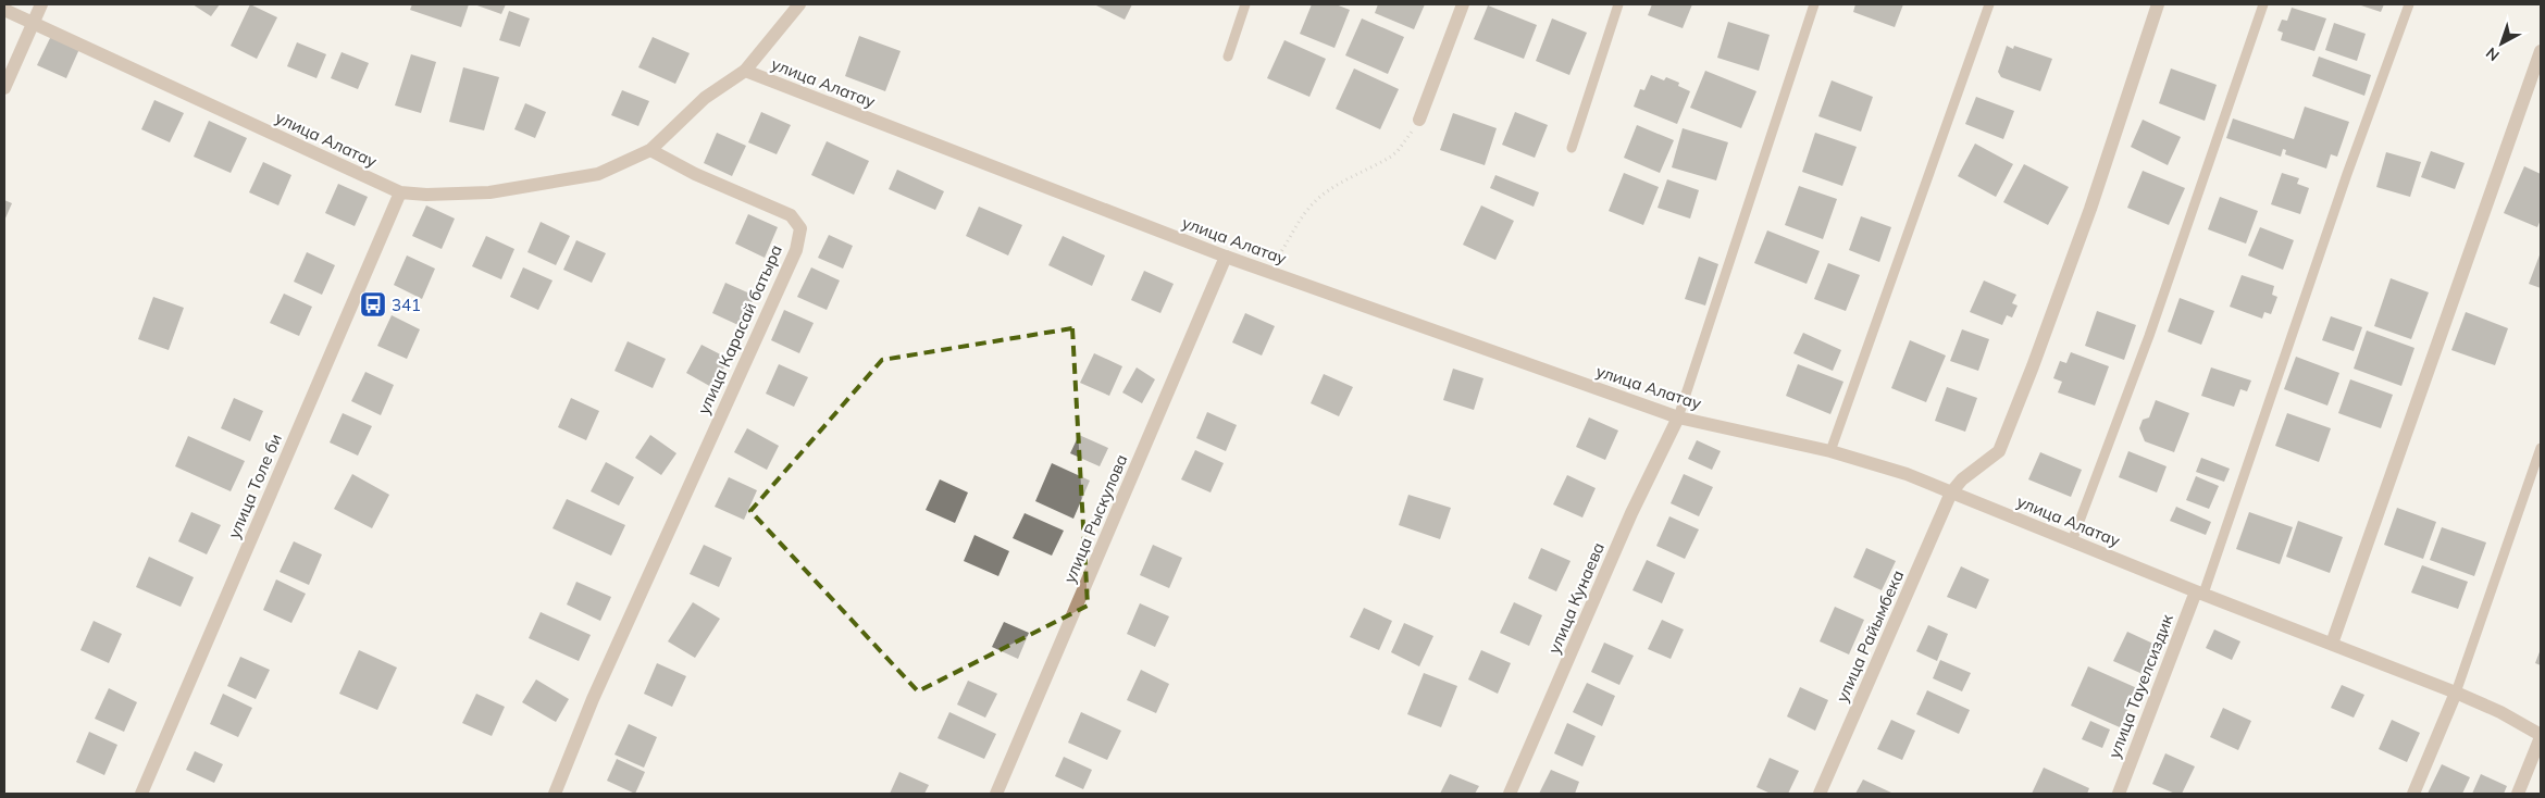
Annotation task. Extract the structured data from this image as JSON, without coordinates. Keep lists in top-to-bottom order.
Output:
{
  "streets": {
    "street": [
      "улица Алатау",
      "улица Карасай батыра",
      "улица Толе би",
      "улица Рыскулова",
      "улица Кунаева",
      "улица Райымбека",
      "улица Тауелсиздик"
    ]
  },
  "crossings": [
    ["улица Алатау", "улица Карасай батыра"],
    ["улица Алатау", "улица Толе би"],
    ["улица Алатау", "улица Рыскулова"],
    ["улица Алатау", "улица Кунаева"],
    ["улица Алатау", "улица Райымбека"],
    ["улица Алатау", "улица Тауелсиздик"]
  ],
  "places": {
    "bus stop": ["341"]
  },
  "north": "bottom left"
}
